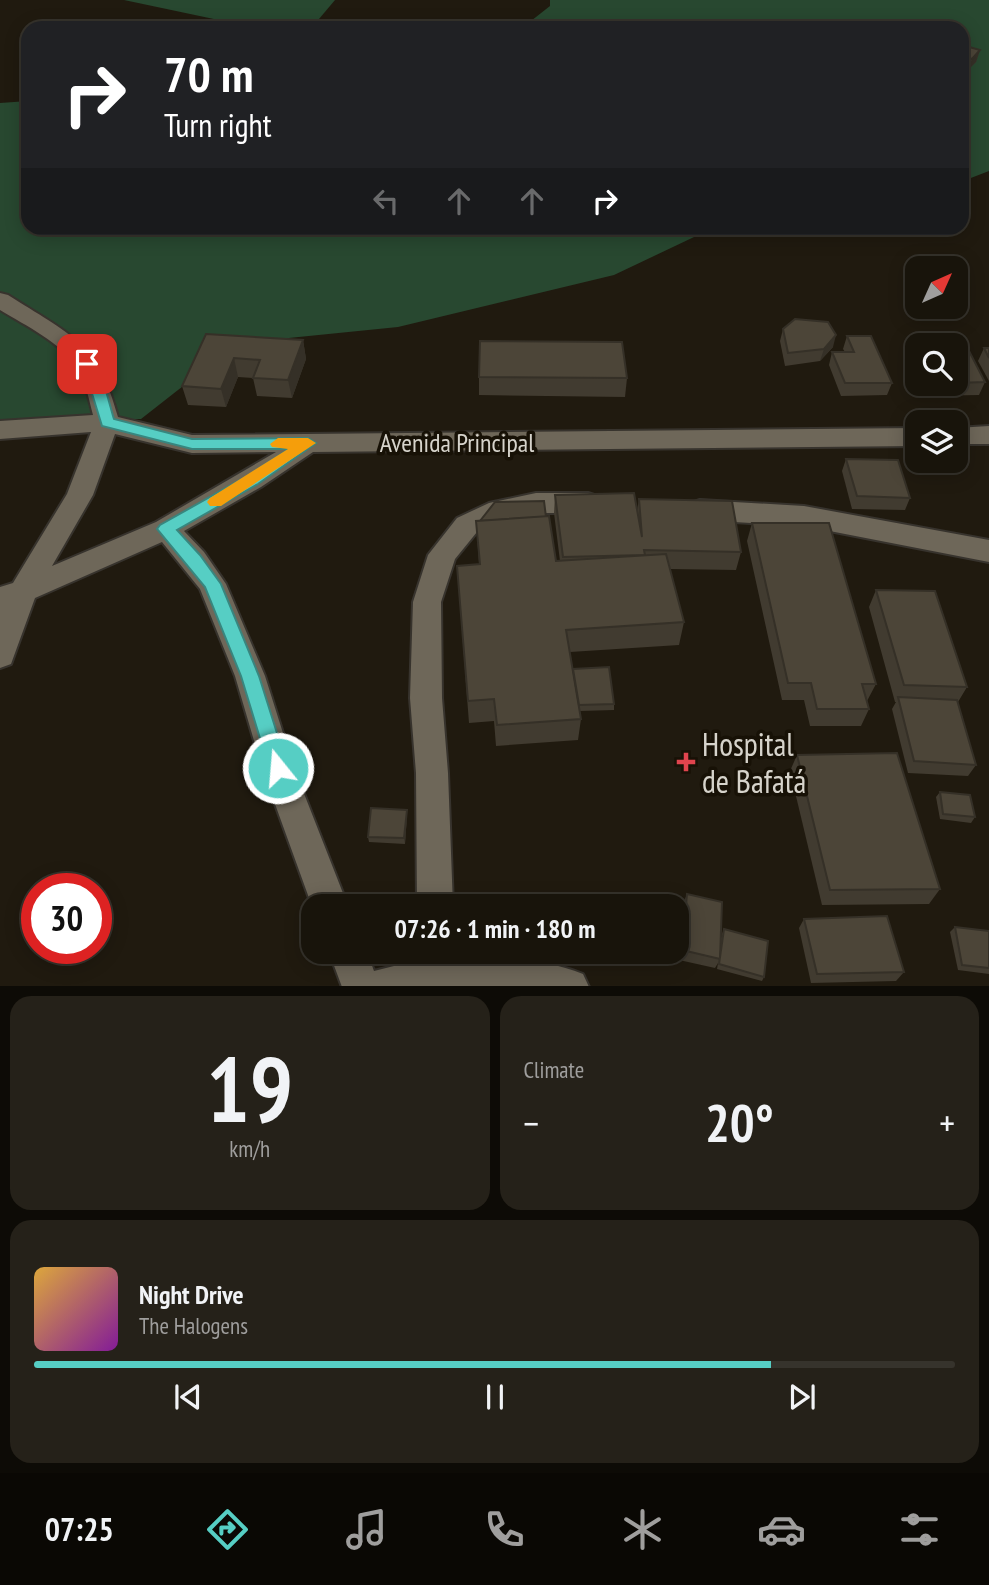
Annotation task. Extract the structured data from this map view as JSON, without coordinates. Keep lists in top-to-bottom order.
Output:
{
  "streets": {
    "street": ["Avenida Principal"]
  },
  "places": {
    "health": ["Hospital de Bafatá"]
  },
  "north": "top right",
  "page": {
    "turn": ["70 m", "Turn right"],
    "limit": "30",
    "trip": "07:26 · 1 min · 180 m",
    "tile": [
      ["19", "km/h"],
      "Climate"
    ],
    "heat": ["−", "20°", "+"],
    "song": ["Night Drive", "The Halogens"],
    "tabs": "07:25"
  }
}
